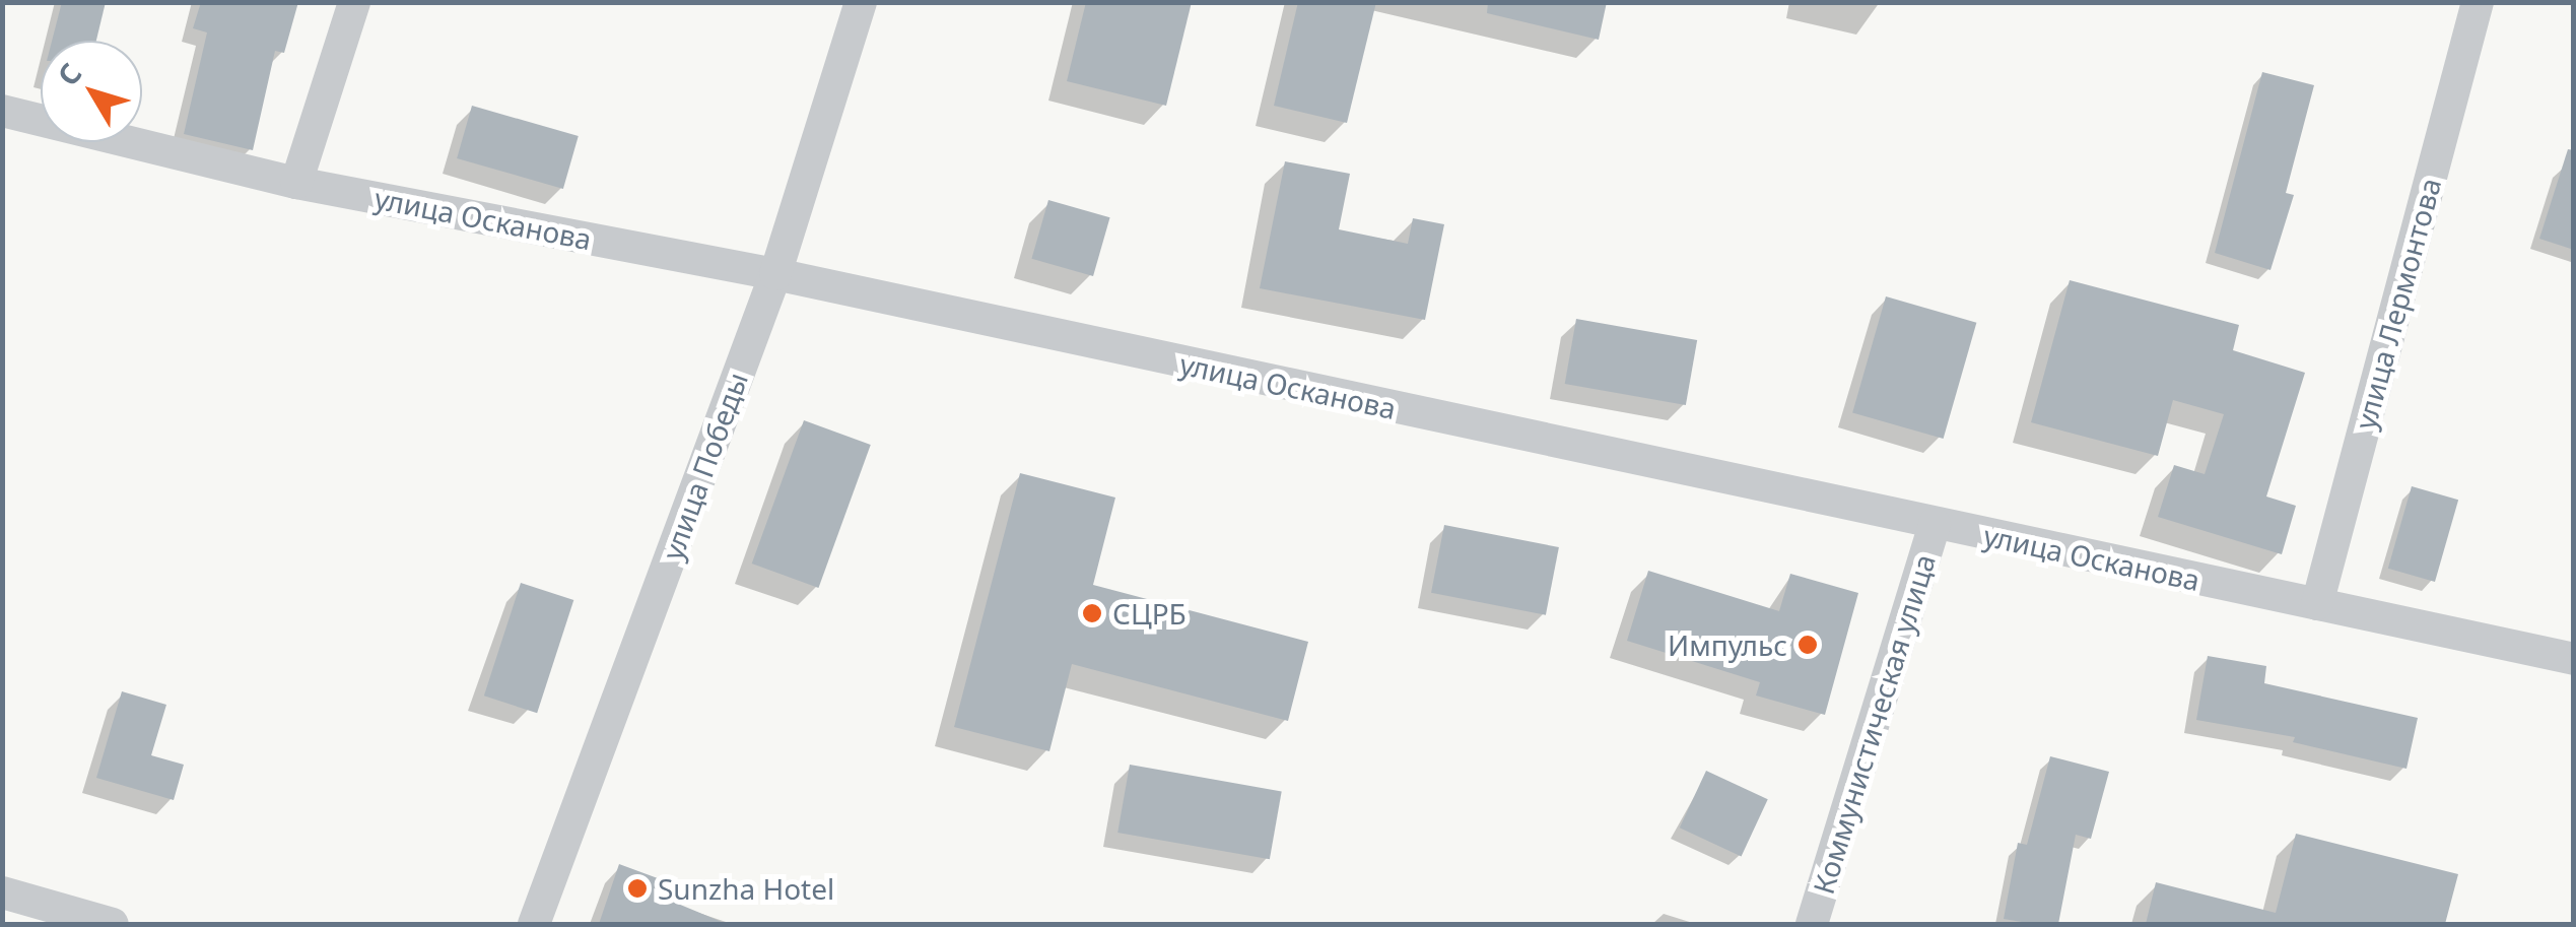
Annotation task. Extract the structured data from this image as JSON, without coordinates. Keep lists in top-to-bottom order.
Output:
{
  "streets": {
    "street": [
      "улица Осканова",
      "улица Лермонтова",
      "улица Победы",
      "Коммунистическая улица"
    ]
  },
  "crossings": [
    ["улица Осканова", "улица Лермонтова"],
    ["улица Осканова", "улица Победы"],
    ["улица Осканова", "Коммунистическая улица"]
  ],
  "places": ["СЦРБ", "Импульс", "Sunzha Hotel"],
  "north": "top left"
}
